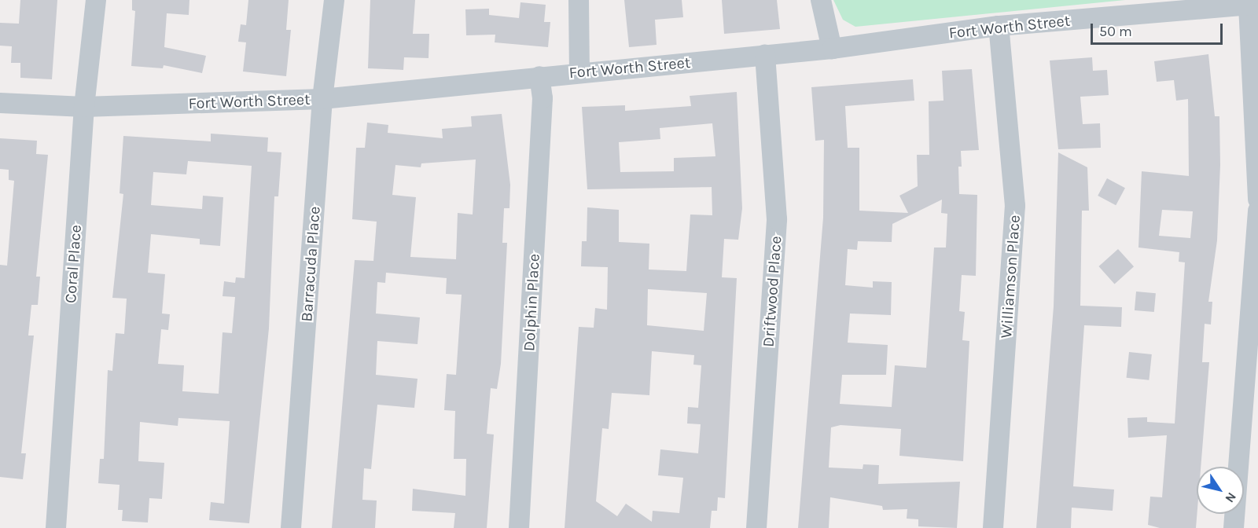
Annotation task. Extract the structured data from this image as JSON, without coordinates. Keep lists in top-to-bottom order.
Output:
{
  "streets": {
    "street": [
      "Fort Worth Street",
      "Coral Place",
      "Barracuda Place",
      "Williamson Place",
      "Driftwood Place",
      "Dolphin Place"
    ]
  },
  "crossings": [
    ["Fort Worth Street", "Coral Place"],
    ["Fort Worth Street", "Barracuda Place"],
    ["Fort Worth Street", "Williamson Place"],
    ["Fort Worth Street", "Driftwood Place"],
    ["Fort Worth Street", "Dolphin Place"]
  ],
  "scale_bar": "50 m",
  "north": "bottom right"
}
